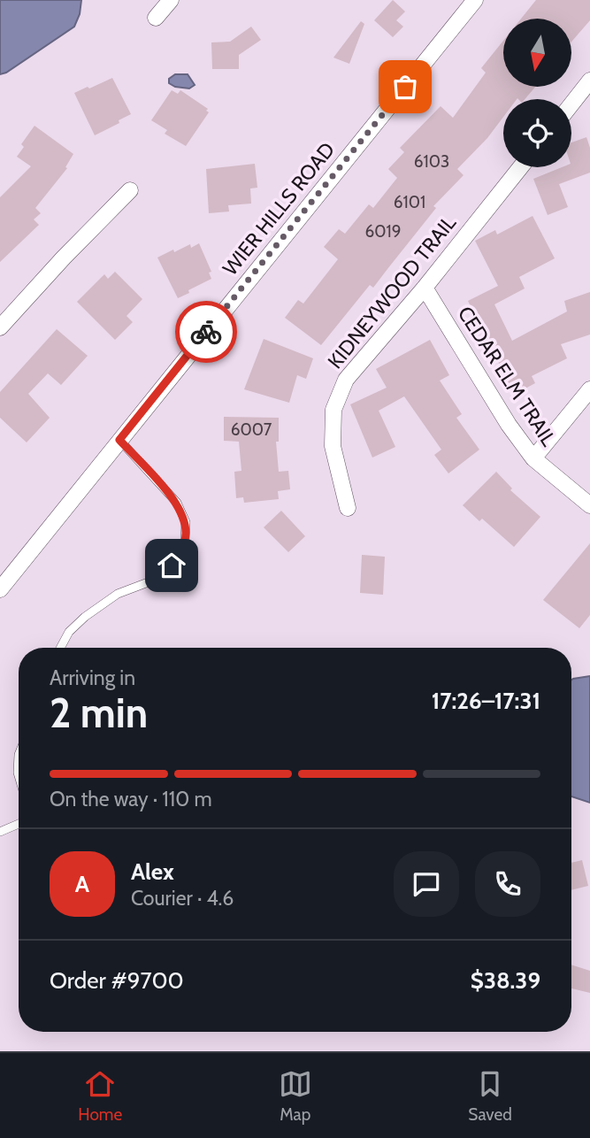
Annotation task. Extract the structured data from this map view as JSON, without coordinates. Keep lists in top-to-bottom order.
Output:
{
  "streets": {
    "street": ["WIER HILLS ROAD", "KIDNEYWOOD TRAIL", "CEDAR ELM TRAIL"]
  },
  "crossings": [
    ["KIDNEYWOOD TRAIL", "CEDAR ELM TRAIL"]
  ],
  "house_numbers": [
    "6103",
    "6101",
    "6019",
    "6007"
  ],
  "north": "bottom",
  "page": {
    "heading": ["2 min", "Arriving in", "17:26–17:31"],
    "panel": [
      "Alex",
      "Courier · 4.6",
      "Order #9700",
      "$38.39"
    ],
    "bar": "On the way · 110 m",
    "round": "A",
    "tabs": ["Home", "Map", "Saved"]
  }
}
